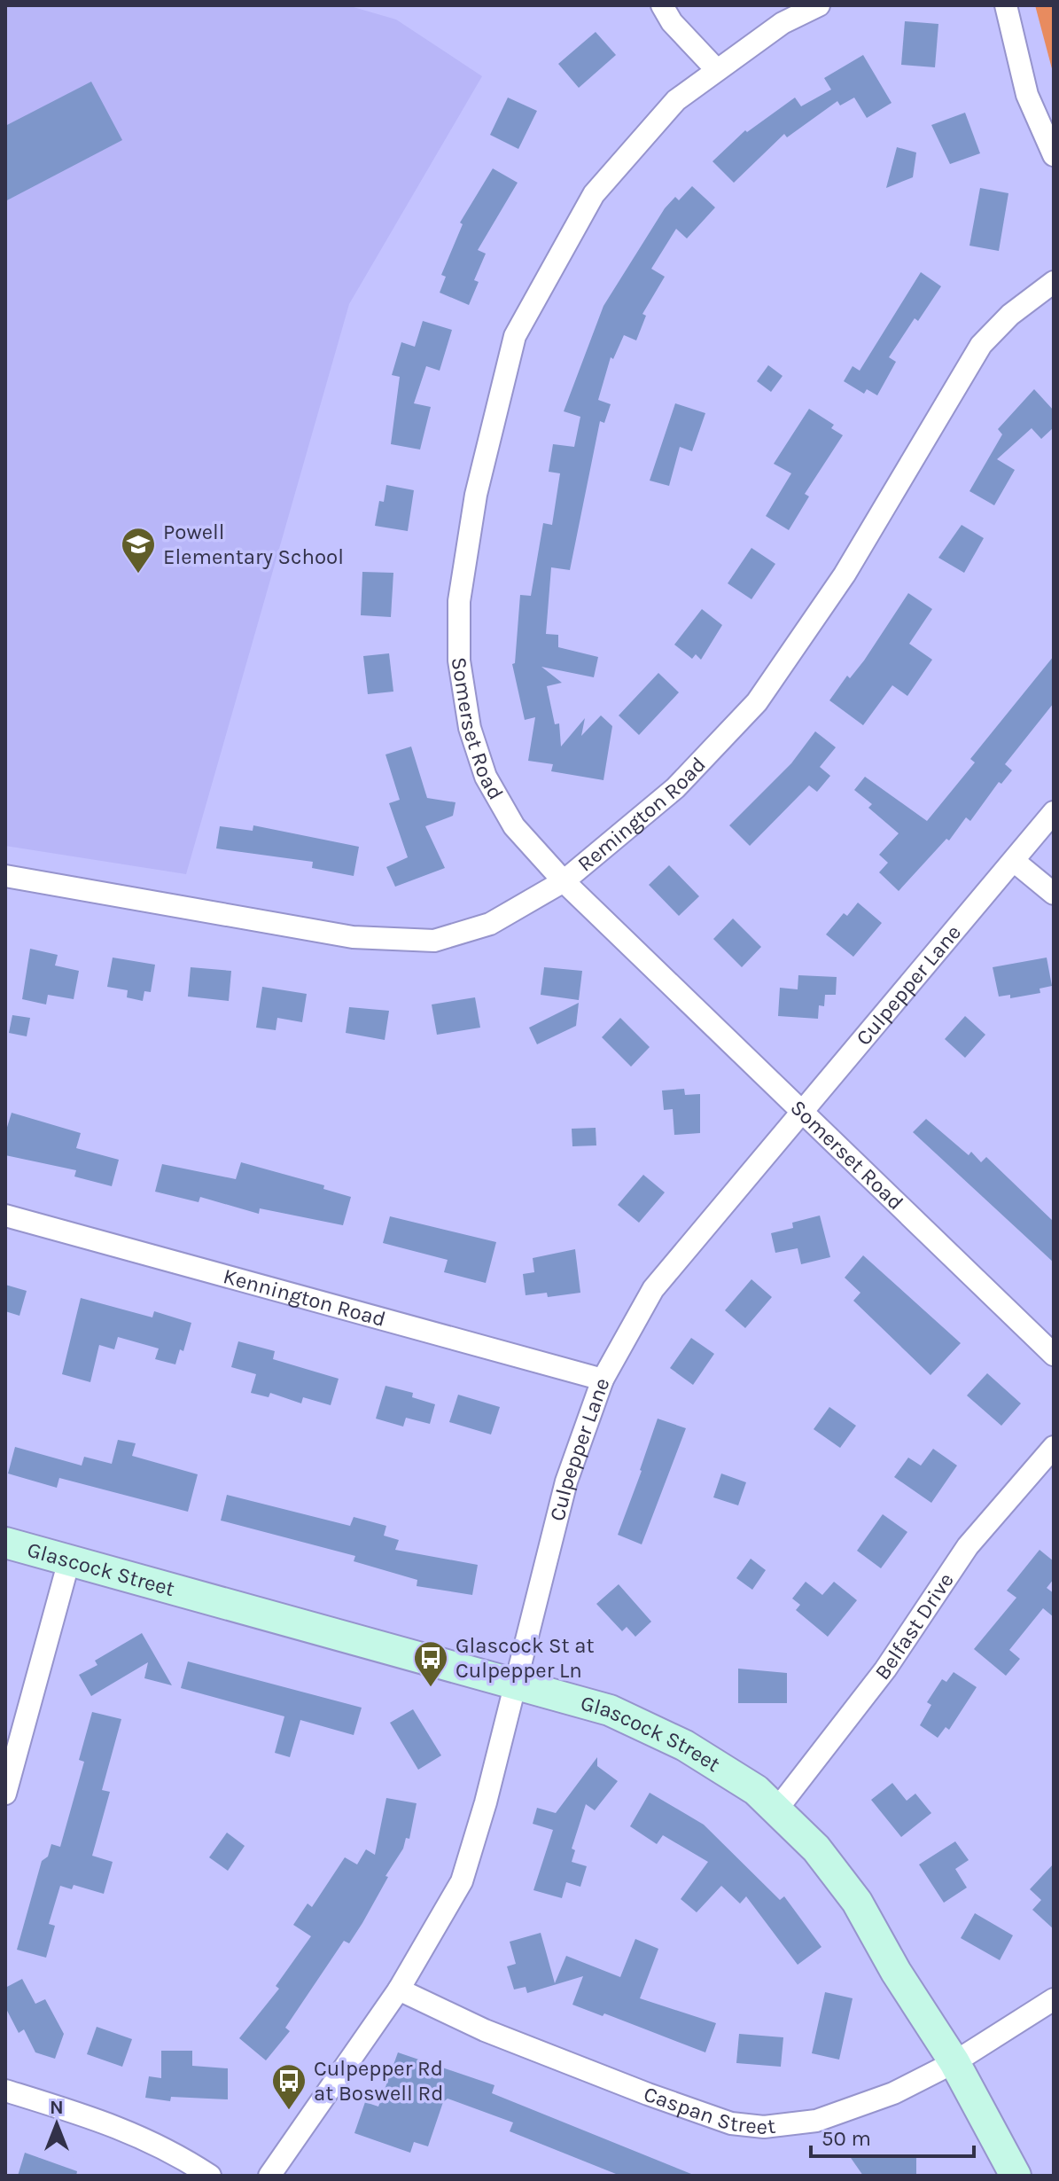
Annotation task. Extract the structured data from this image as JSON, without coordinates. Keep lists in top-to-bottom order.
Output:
{
  "streets": {
    "street": [
      "Somerset Road",
      "Remington Road",
      "Culpepper Lane",
      "Kennington Road",
      "Glascock Street",
      "Belfast Drive",
      "Caspan Street"
    ]
  },
  "crossings": [
    ["Somerset Road", "Remington Road"],
    ["Somerset Road", "Culpepper Lane"],
    ["Culpepper Lane", "Kennington Road"],
    ["Culpepper Lane", "Glascock Street"],
    ["Culpepper Lane", "Caspan Street"],
    ["Glascock Street", "Belfast Drive"],
    ["Glascock Street", "Caspan Street"]
  ],
  "places": {
    "school or university": ["Powell Elementary School"],
    "bus stop": ["Glascock St at Culpepper Ln", "Culpepper Rd at Boswell Rd"]
  },
  "scale_bar": "50 m",
  "north": "top"
}
